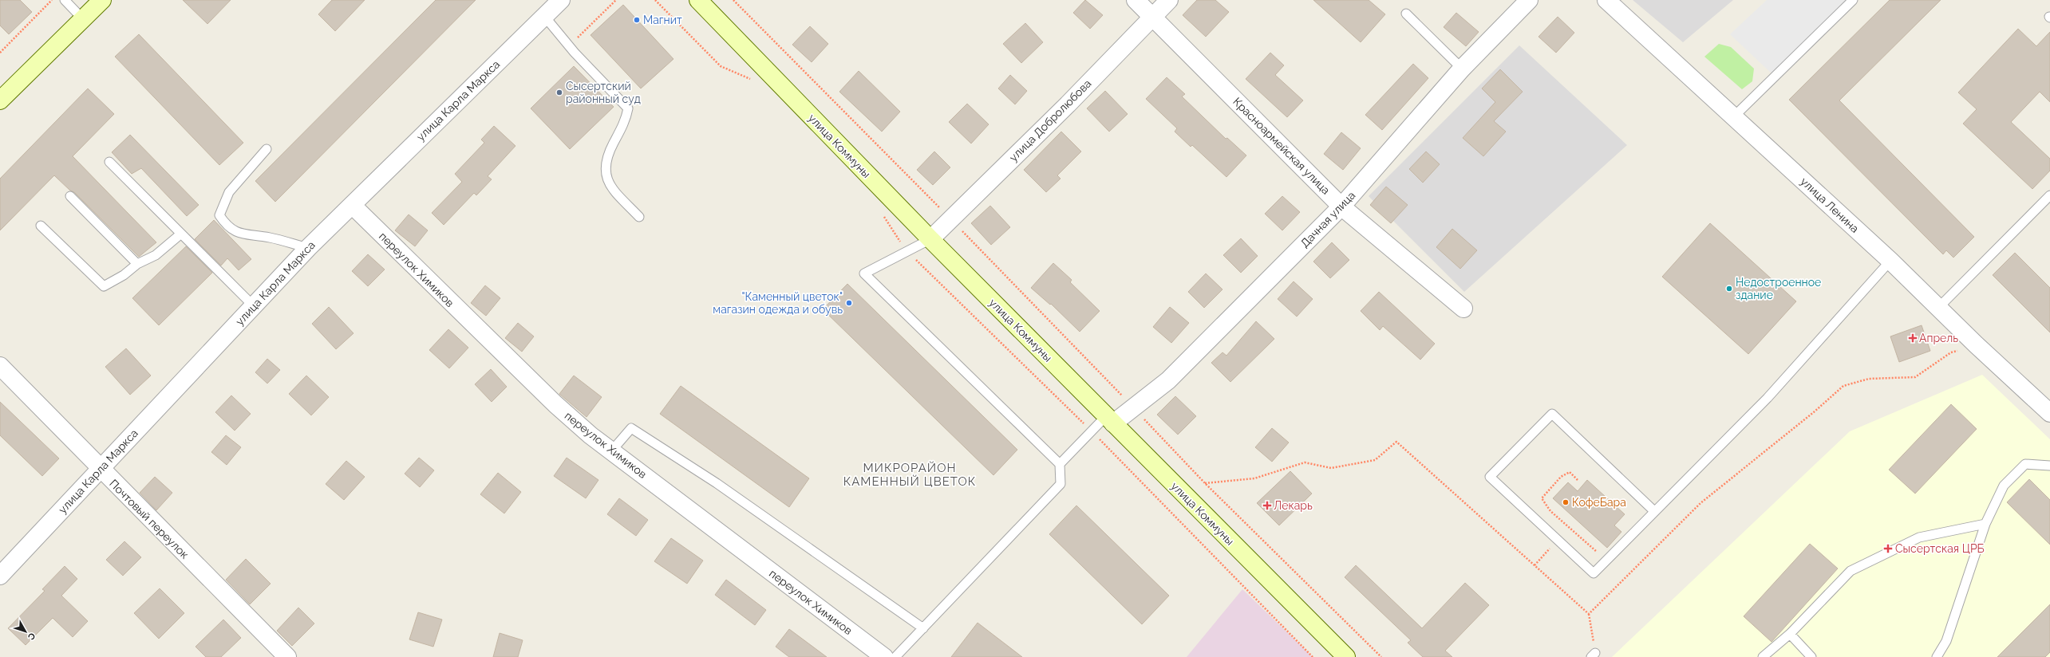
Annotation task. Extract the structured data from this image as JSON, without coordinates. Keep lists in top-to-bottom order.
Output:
{
  "streets": {
    "street": [
      "улица Карла Маркса",
      "улица Добролюбова",
      "улица Коммуны",
      "Красноармейская улица",
      "улица Ленина",
      "Дачная улица",
      "переулок Химиков",
      "Почтовый переулок"
    ]
  },
  "crossings": [
    ["улица Карла Маркса", "переулок Химиков"],
    ["улица Карла Маркса", "Почтовый переулок"],
    ["улица Добролюбова", "улица Коммуны"],
    ["улица Добролюбова", "Красноармейская улица"],
    ["улица Коммуны", "Дачная улица"],
    ["Красноармейская улица", "Дачная улица"]
  ],
  "districts": ["МИКРОРАЙОН КАМЕННЫЙ ЦВЕТОК"],
  "places": {
    "other": [
      "Магнит",
      "Сысертский районный суд",
      "Недостроенное здание",
      "\"Каменный цветок\" магазин одежда и обувь",
      "КофеБара"
    ],
    "health": ["Апрель", "Лекарь", "Сысертская ЦРБ"]
  },
  "north": "bottom right"
}
